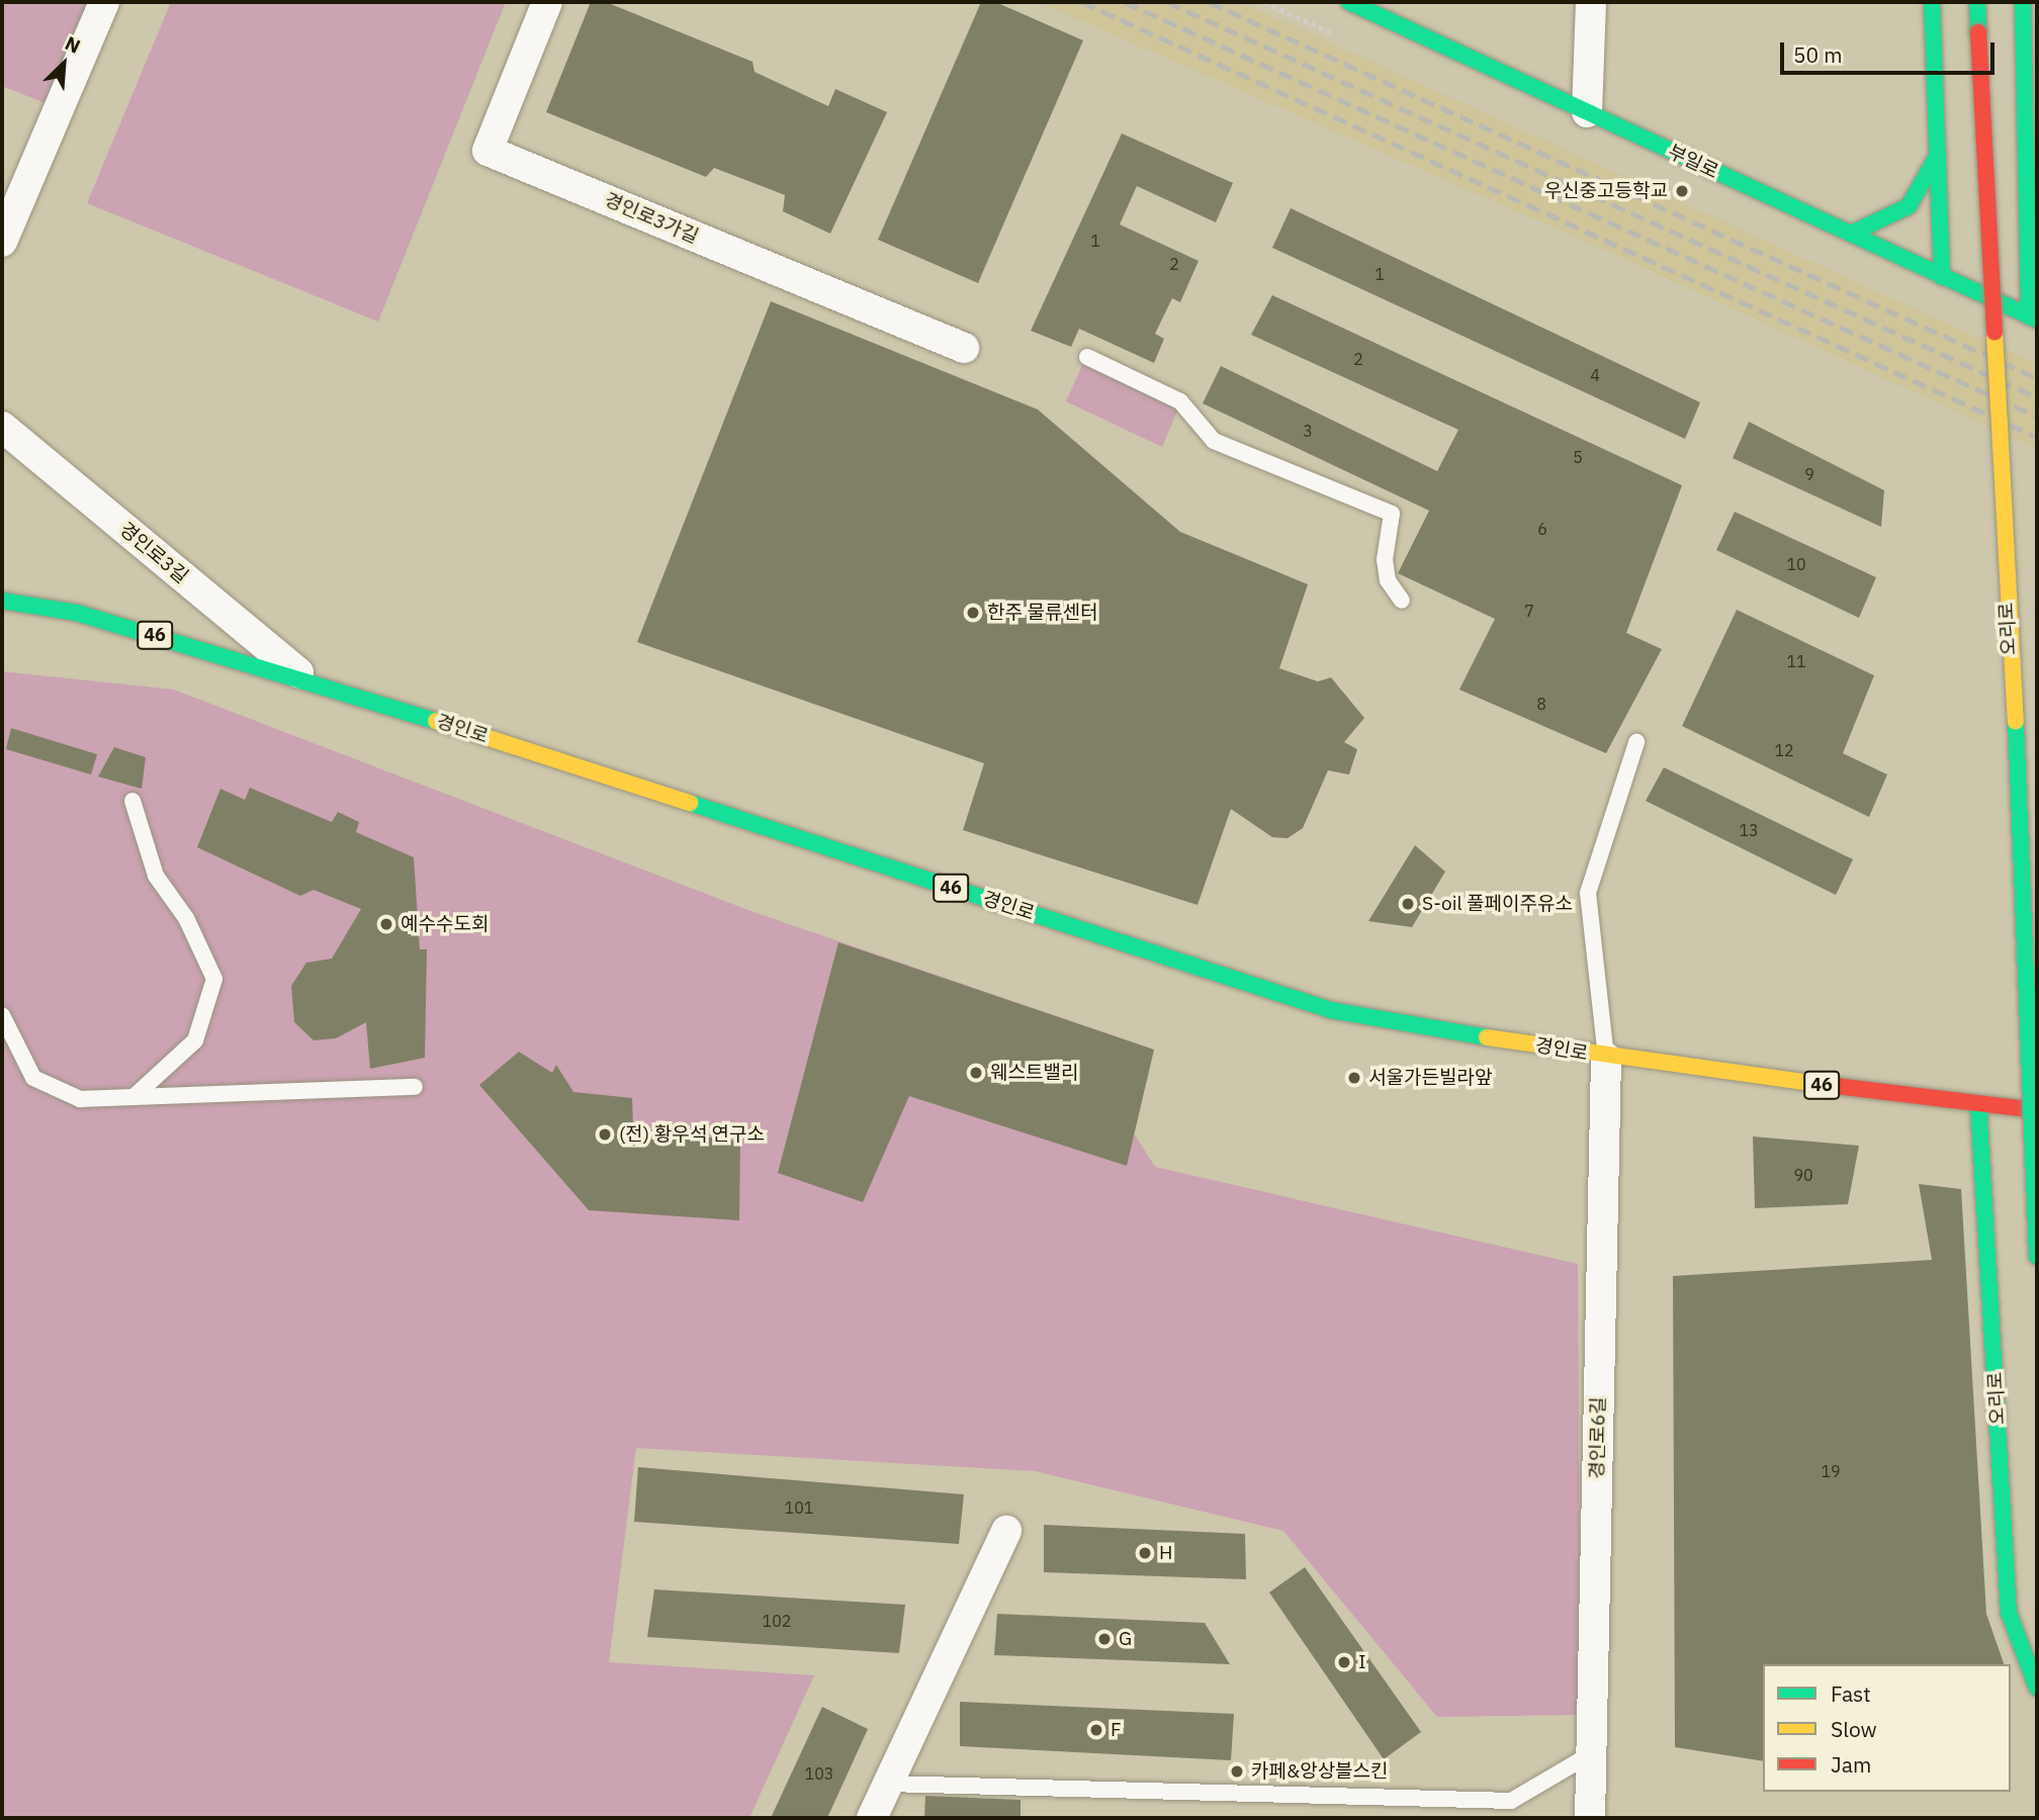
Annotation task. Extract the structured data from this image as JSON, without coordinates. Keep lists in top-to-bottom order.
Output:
{
  "streets": {
    "main road": [
      "부일로",
      "오리로",
      "46",
      "경인로"
    ],
    "street": ["경인로3가길", "경인로3길", "경인로6길"]
  },
  "crossings": [
    ["경인로3길", "경인로"],
    ["오리로", "경인로"],
    ["경인로", "경인로6길"]
  ],
  "places": [
    "우신중고등학교",
    "한주 물류센터",
    "S-oil 풀페이주유소",
    "예수수도회",
    "웨스트밸리",
    "서울가든빌라앞",
    "(전) 황우석 연구소",
    "H",
    "G",
    "I",
    "F",
    "카페&앙상블스킨"
  ],
  "house_numbers": [
    "1",
    "2",
    "1",
    "2",
    "4",
    "3",
    "5",
    "9",
    "6",
    "10",
    "7",
    "11",
    "8",
    "12",
    "13",
    "90",
    "19",
    "101",
    "102",
    "103"
  ],
  "legend": ["Fast", "Slow", "Jam"],
  "scale_bar": "50 m",
  "north": "top right"
}
